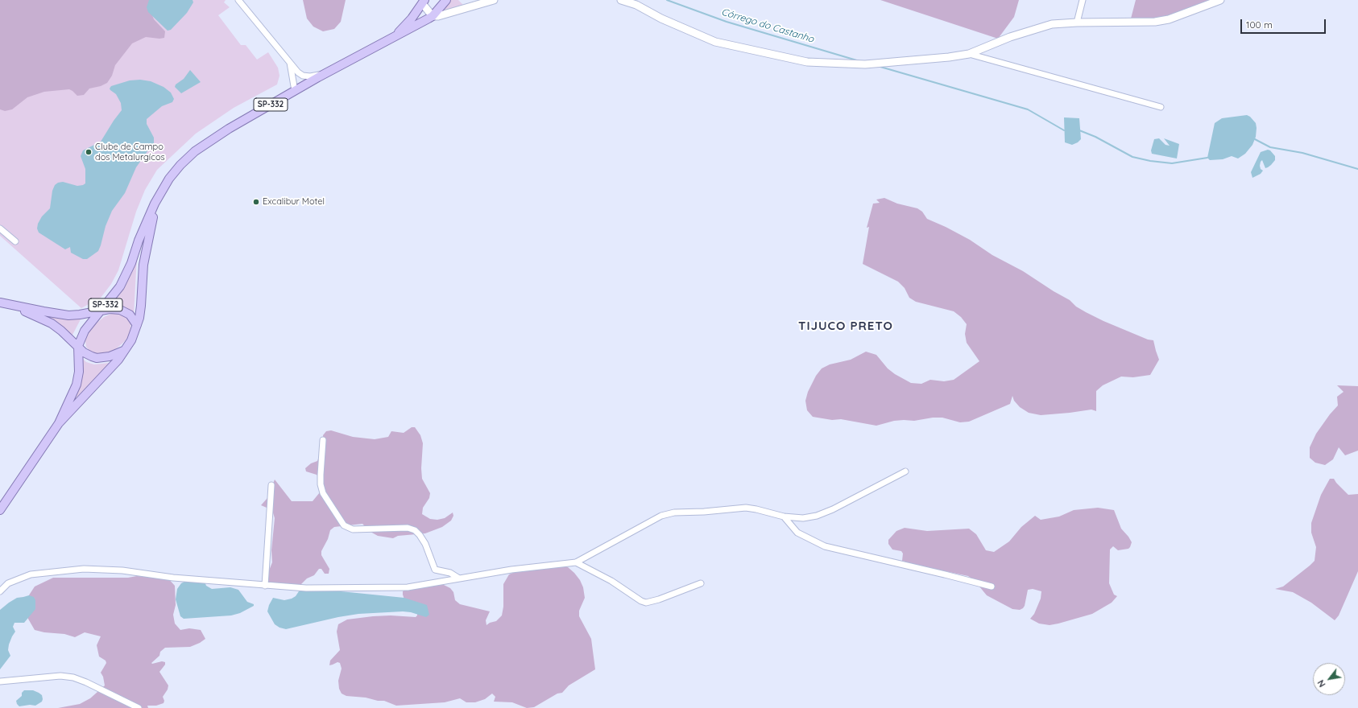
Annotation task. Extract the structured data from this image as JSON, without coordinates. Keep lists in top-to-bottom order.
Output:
{
  "streets": {
    "main road": ["SP-332"]
  },
  "districts": ["TIJUCO PRETO"],
  "water": ["Córrego do Castanho"],
  "places": ["Clube de Campo dos Metalurgícos", "Excalibur Motel"],
  "scale_bar": "100 m",
  "north": "bottom left"
}
